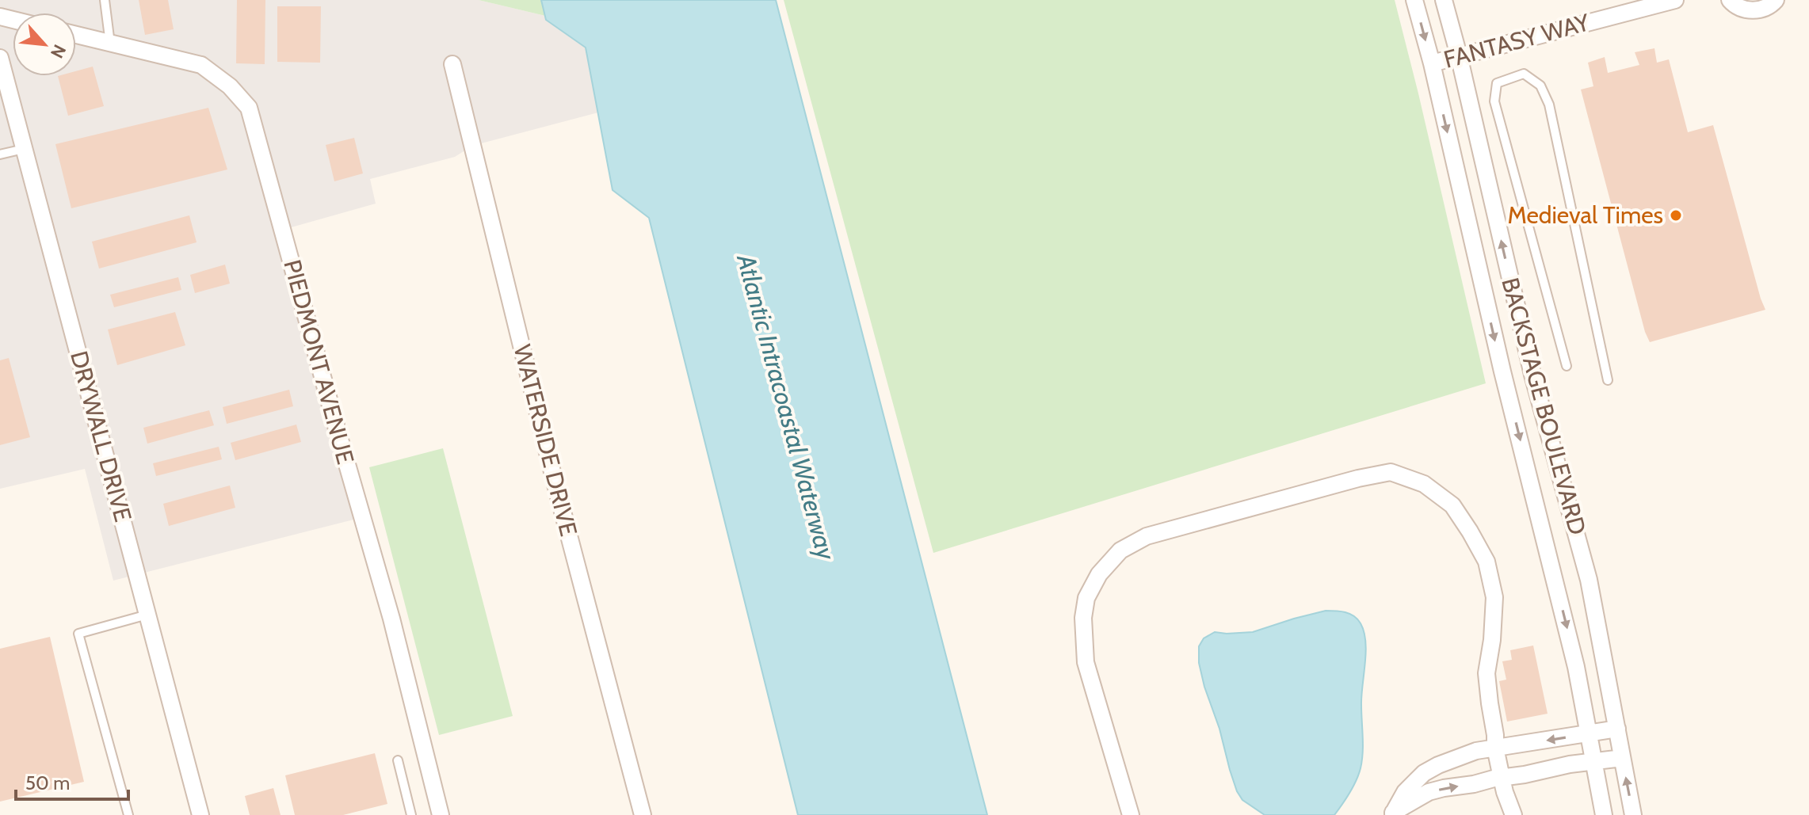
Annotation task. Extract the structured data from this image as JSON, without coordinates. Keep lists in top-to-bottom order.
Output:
{
  "streets": {
    "street": [
      "FANTASY WAY",
      "PIEDMONT AVENUE",
      "BACKSTAGE BOULEVARD",
      "DRYWALL DRIVE",
      "WATERSIDE DRIVE"
    ]
  },
  "crossings": [
    ["FANTASY WAY", "BACKSTAGE BOULEVARD"]
  ],
  "water": ["Atlantic Intracoastal Waterway"],
  "places": ["Medieval Times"],
  "scale_bar": "50 m",
  "north": "bottom right"
}
